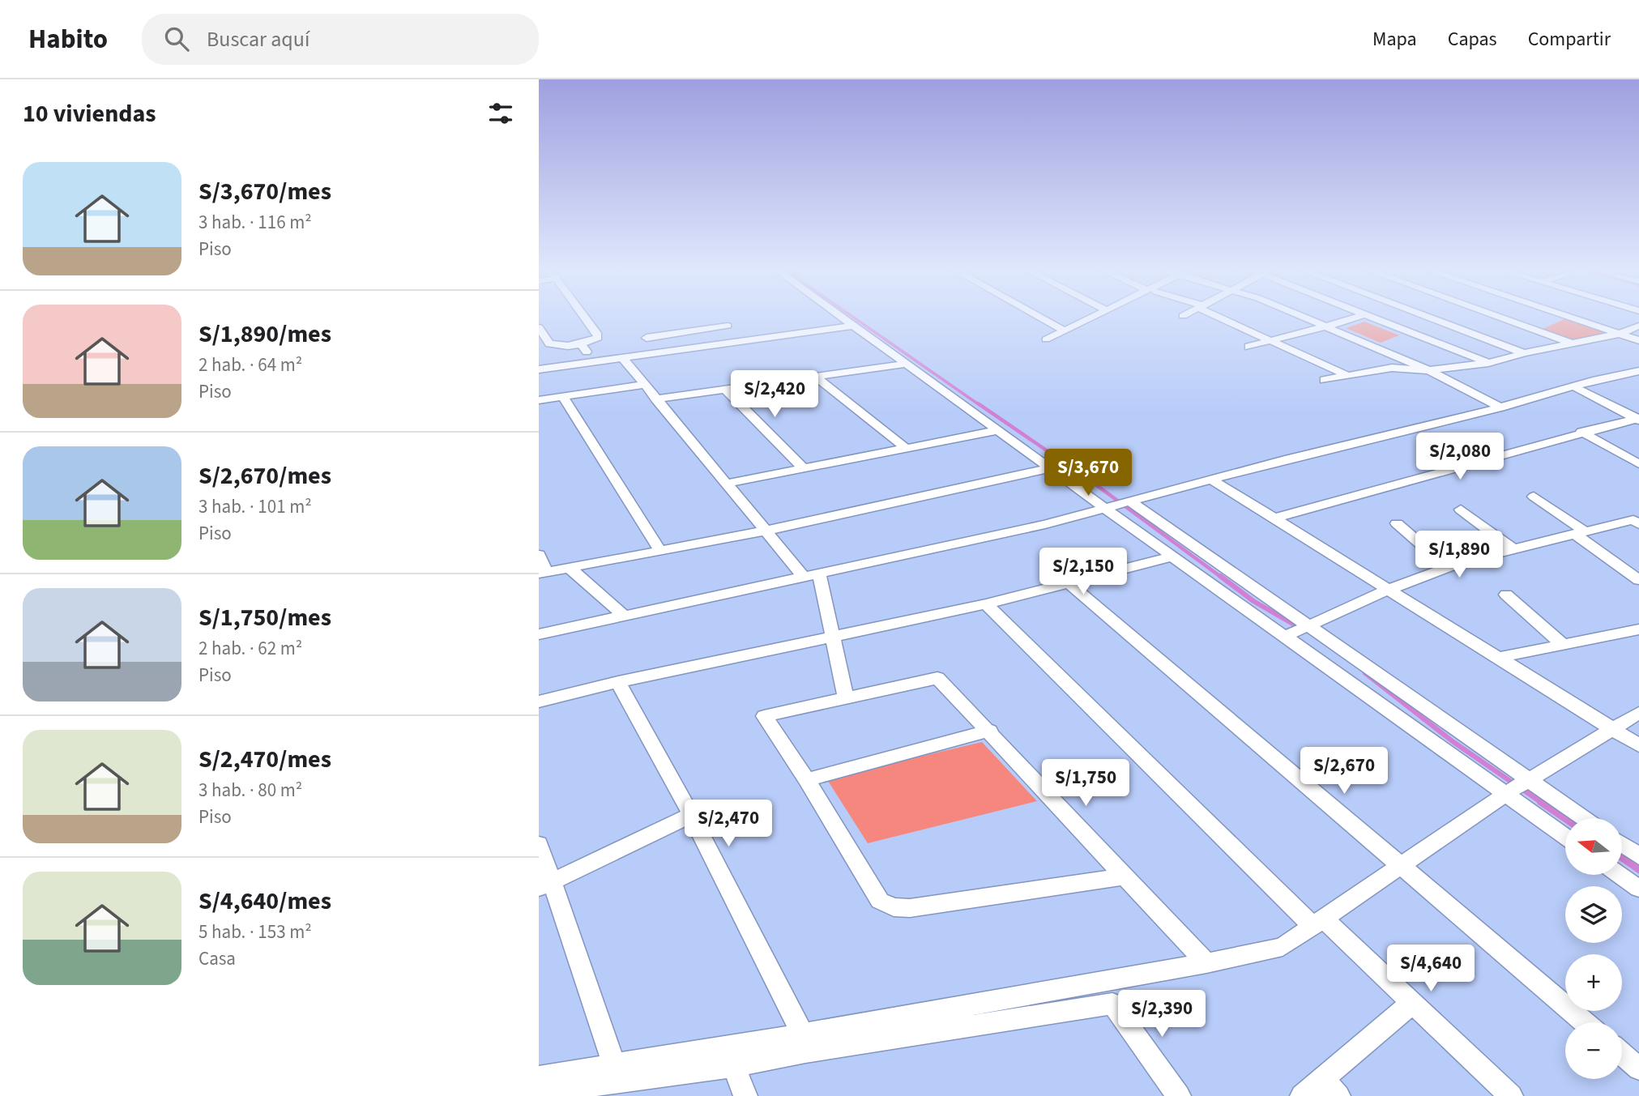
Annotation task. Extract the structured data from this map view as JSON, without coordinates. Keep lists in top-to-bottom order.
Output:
{
  "north": "left",
  "page": {
    "header": "Habito",
    "search": "Buscar aquí",
    "nav": ["Mapa", "Capas", "Compartir"],
    "heading": "10 viviendas",
    "list": [
      {
        "name": "S/3,670/mes",
        "note": "3 hab. · 116 m² · Piso"
      },
      {
        "name": "S/1,890/mes",
        "note": "2 hab. · 64 m² · Piso"
      },
      {
        "name": "S/2,670/mes",
        "note": "3 hab. · 101 m² · Piso"
      },
      {
        "name": "S/1,750/mes",
        "note": "2 hab. · 62 m² · Piso"
      },
      {
        "name": "S/2,470/mes",
        "note": "3 hab. · 80 m² · Piso"
      },
      {
        "name": "S/4,640/mes",
        "note": "5 hab. · 153 m² · Casa"
      }
    ],
    "price": [
      "S/2,420",
      "S/2,080",
      "S/3,670",
      "S/1,890",
      "S/2,150",
      "S/2,670",
      "S/1,750",
      "S/2,470",
      "S/4,640",
      "S/2,390"
    ],
    "map_buttons": ["+", "−"]
  }
}
